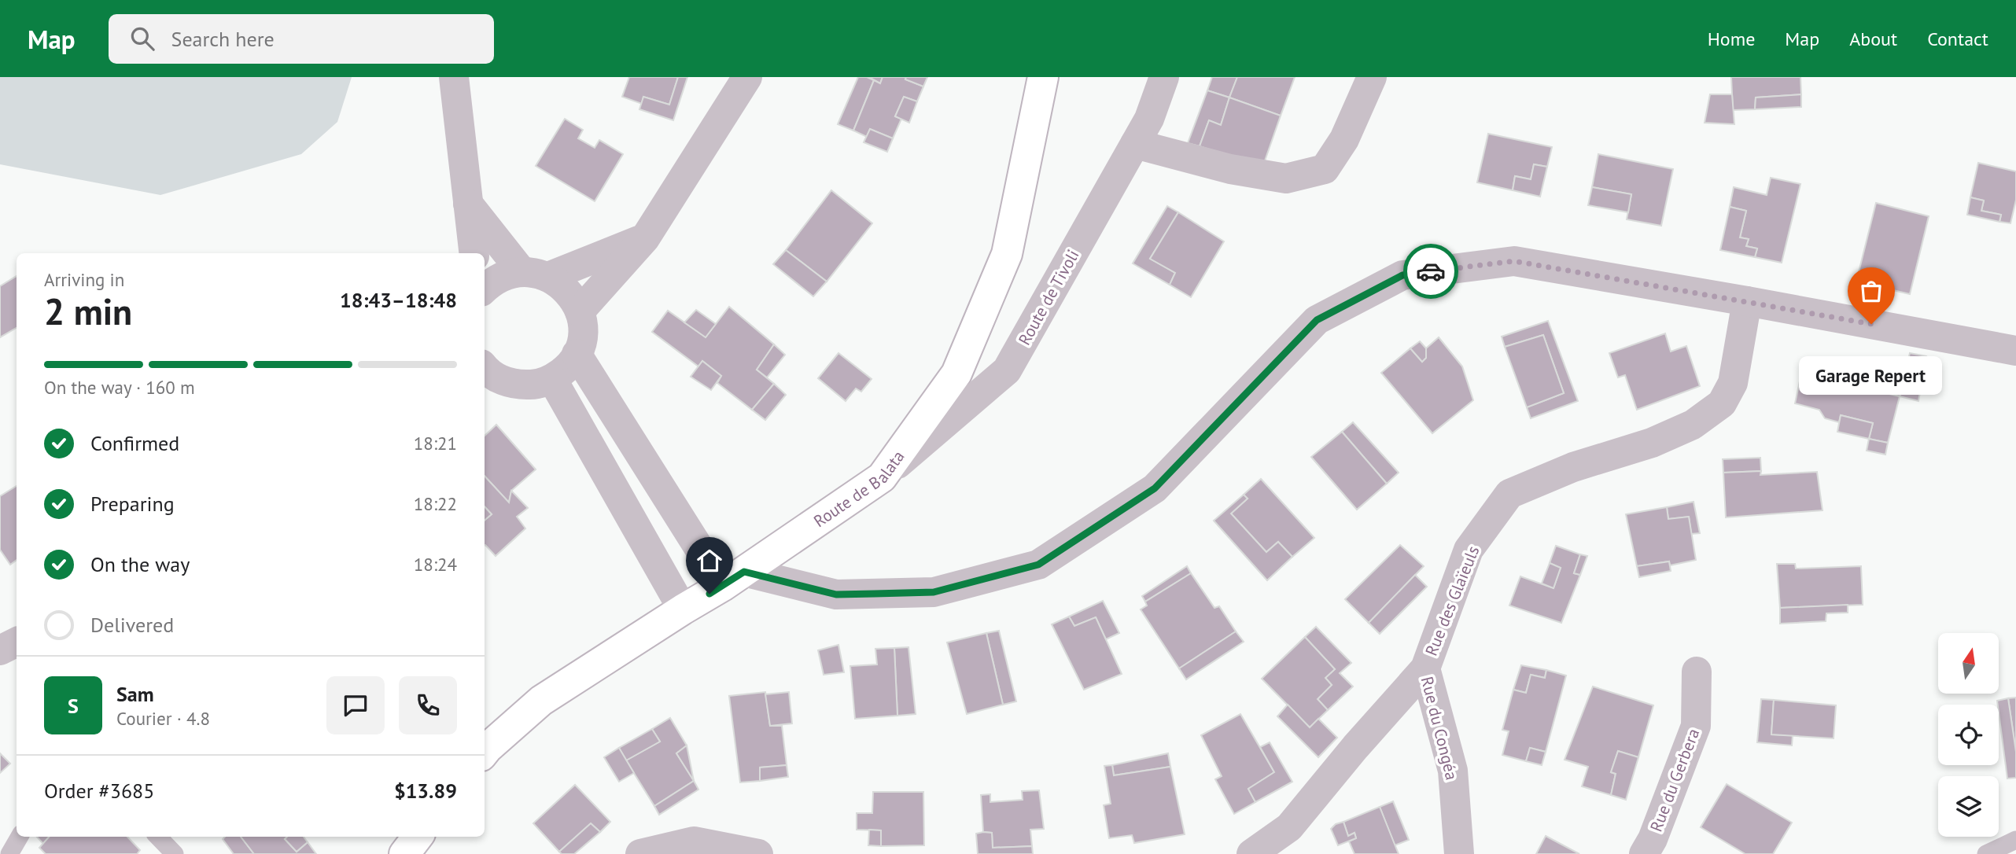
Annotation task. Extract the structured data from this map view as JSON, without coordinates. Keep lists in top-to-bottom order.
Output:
{
  "streets": {
    "main road": ["Route de Balata"],
    "street": [
      "Route de Tivoli",
      "Rue des Glaïeuls",
      "Rue du Congéa",
      "Rue du Gerbera"
    ]
  },
  "crossings": [
    ["Route de Tivoli", "Route de Balata"],
    ["Rue des Glaïeuls", "Rue du Congéa"]
  ],
  "places": ["Garage Repert"],
  "north": "top",
  "page": {
    "header": "Map",
    "search": "Search here",
    "nav": [
      "Home",
      "Map",
      "About",
      "Contact"
    ],
    "heading": ["2 min", "Arriving in", "18:43–18:48"],
    "panel": [
      "Sam",
      "Courier · 4.8",
      "Order #3685",
      "$13.89"
    ],
    "bar": "On the way · 160 m",
    "bubble": "Garage Repert",
    "list": [
      ["Confirmed", "18:21"],
      ["Preparing", "18:22"],
      ["On the way", "18:24"],
      "Delivered"
    ],
    "round": "S"
  }
}
